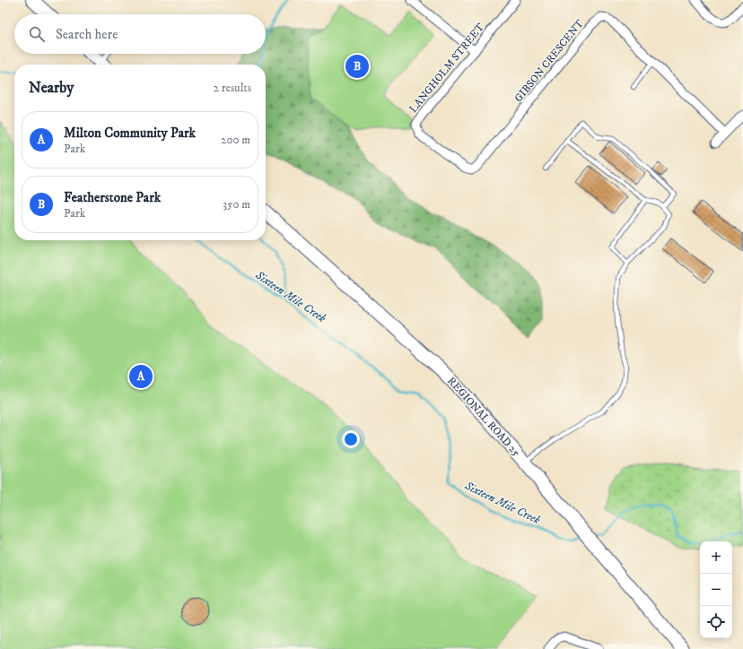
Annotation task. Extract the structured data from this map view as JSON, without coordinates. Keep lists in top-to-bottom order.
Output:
{
  "streets": {
    "main road": ["REGIONAL ROAD 25"],
    "street": ["GIBSON CRESCENT", "LANGHOLM STREET"]
  },
  "crossings": [
    ["GIBSON CRESCENT", "LANGHOLM STREET"]
  ],
  "water": ["Sixteen Mile Creek"],
  "page": {
    "search": "Search here",
    "pins": ["B", "A"],
    "heading": ["Nearby", "2 results"],
    "list": [
      {
        "mark": "A",
        "name": "Milton Community Park",
        "note": "Park",
        "value": "200 m"
      },
      {
        "mark": "B",
        "name": "Featherstone Park",
        "note": "Park",
        "value": "350 m"
      }
    ],
    "map_buttons": ["+", "−"]
  }
}
